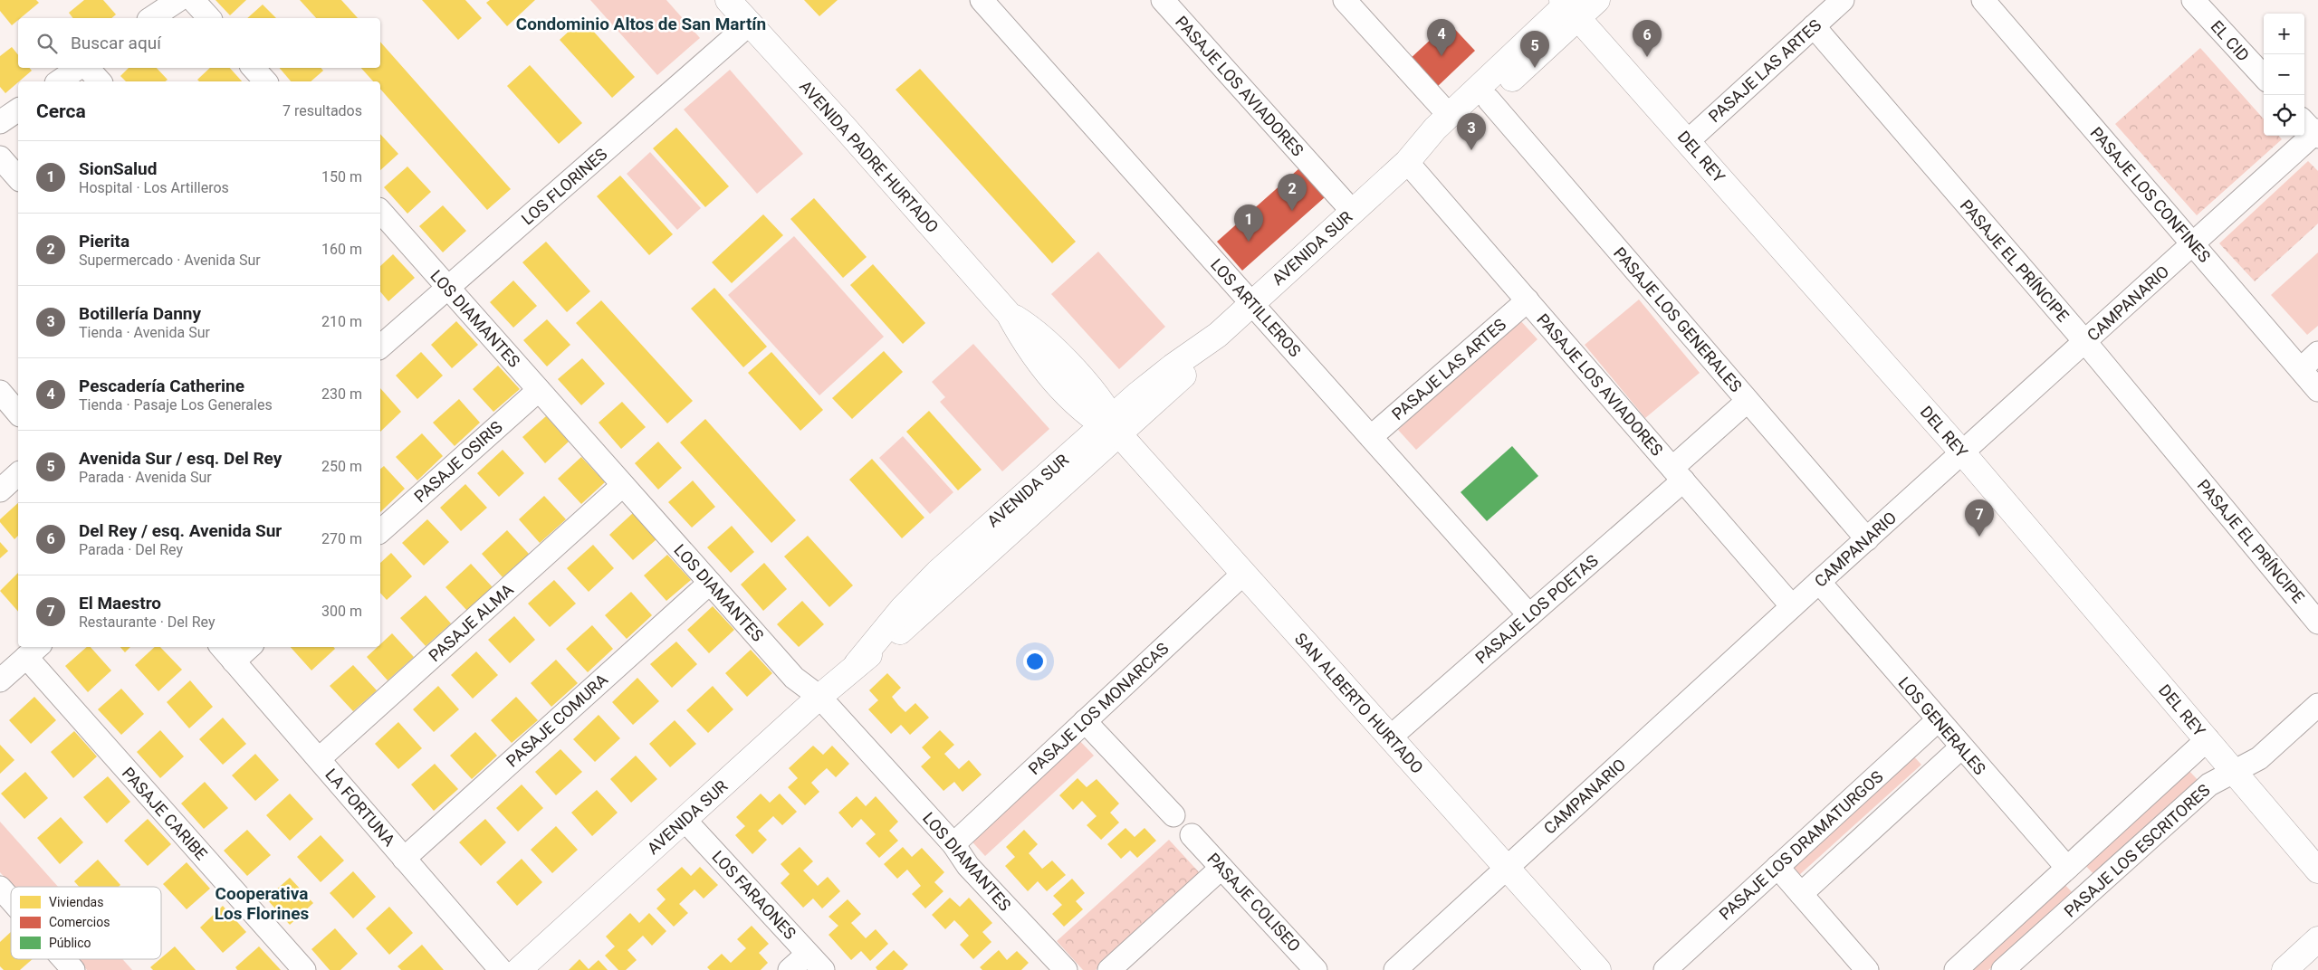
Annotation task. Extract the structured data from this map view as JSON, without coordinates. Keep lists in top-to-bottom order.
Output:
{
  "streets": {
    "street": [
      "EL CID",
      "PASAJE LAS ARTES",
      "PASAJE LOS AVIADORES",
      "AVENIDA PADRE HURTADO",
      "DEL REY",
      "LOS FLORINES",
      "PASAJE LOS CONFINES",
      "AVENIDA SUR",
      "PASAJE EL PRÍNCIPE",
      "CAMPANARIO",
      "LOS ARTILLEROS",
      "LOS DIAMANTES",
      "PASAJE LOS GENERALES",
      "PASAJE OSIRIS",
      "PASAJE LOS POETAS",
      "PASAJE ALMA",
      "SAN ALBERTO HURTADO",
      "PASAJE LOS MONARCAS",
      "PASAJE COMURA",
      "LOS GENERALES",
      "LA FORTUNA",
      "PASAJE CARIBE",
      "PASAJE LOS DRAMATURGOS",
      "PASAJE LOS ESCRITORES",
      "LOS FARAONES",
      "PASAJE COLISEO"
    ]
  },
  "crossings": [
    ["PASAJE LAS ARTES", "PASAJE LOS AVIADORES"],
    ["PASAJE LAS ARTES", "DEL REY"],
    ["PASAJE LAS ARTES", "PASAJE EL PRÍNCIPE"],
    ["PASAJE LAS ARTES", "LOS ARTILLEROS"],
    ["PASAJE LOS AVIADORES", "AVENIDA SUR"],
    ["PASAJE LOS AVIADORES", "CAMPANARIO"],
    ["PASAJE LOS AVIADORES", "PASAJE LOS POETAS"],
    ["AVENIDA PADRE HURTADO", "LOS FLORINES"],
    ["AVENIDA PADRE HURTADO", "AVENIDA SUR"],
    ["AVENIDA PADRE HURTADO", "SAN ALBERTO HURTADO"],
    ["DEL REY", "AVENIDA SUR"],
    ["DEL REY", "CAMPANARIO"],
    ["DEL REY", "PASAJE LOS ESCRITORES"],
    ["LOS FLORINES", "LOS DIAMANTES"],
    ["PASAJE LOS CONFINES", "CAMPANARIO"],
    ["AVENIDA SUR", "LOS ARTILLEROS"],
    ["AVENIDA SUR", "LOS DIAMANTES"],
    ["AVENIDA SUR", "PASAJE LOS GENERALES"],
    ["AVENIDA SUR", "SAN ALBERTO HURTADO"],
    ["AVENIDA SUR", "LOS FARAONES"],
    ["PASAJE EL PRÍNCIPE", "CAMPANARIO"],
    ["CAMPANARIO", "PASAJE LOS GENERALES"],
    ["CAMPANARIO", "SAN ALBERTO HURTADO"],
    ["CAMPANARIO", "LOS GENERALES"],
    ["LOS ARTILLEROS", "PASAJE LOS POETAS"],
    ["LOS DIAMANTES", "PASAJE OSIRIS"],
    ["LOS DIAMANTES", "PASAJE ALMA"],
    ["LOS DIAMANTES", "PASAJE LOS MONARCAS"],
    ["LOS DIAMANTES", "PASAJE COMURA"],
    ["PASAJE LOS GENERALES", "PASAJE LOS POETAS"],
    ["PASAJE LOS POETAS", "SAN ALBERTO HURTADO"],
    ["PASAJE ALMA", "LA FORTUNA"],
    ["SAN ALBERTO HURTADO", "PASAJE LOS MONARCAS"],
    ["PASAJE COMURA", "LA FORTUNA"],
    ["LOS GENERALES", "PASAJE LOS DRAMATURGOS"],
    ["LOS GENERALES", "PASAJE LOS ESCRITORES"]
  ],
  "districts": ["Condominio Altos de San Martín", "Cooperativa Los Florines"],
  "legend": ["Viviendas", "Comercios", "Público"],
  "page": {
    "map_buttons": ["+", "−"],
    "search": "Buscar aquí",
    "pins": [
      "4",
      "6",
      "5",
      "3",
      "2",
      "1",
      "7"
    ],
    "heading": ["Cerca", "7 resultados"],
    "list": [
      {
        "mark": "1",
        "name": "SionSalud",
        "note": "Hospital · Los Artilleros",
        "value": "150 m"
      },
      {
        "mark": "2",
        "name": "Pierita",
        "note": "Supermercado · Avenida Sur",
        "value": "160 m"
      },
      {
        "mark": "3",
        "name": "Botillería Danny",
        "note": "Tienda · Avenida Sur",
        "value": "210 m"
      },
      {
        "mark": "4",
        "name": "Pescadería Catherine",
        "note": "Tienda · Pasaje Los Generales",
        "value": "230 m"
      },
      {
        "mark": "5",
        "name": "Avenida Sur / esq. Del Rey",
        "note": "Parada · Avenida Sur",
        "value": "250 m"
      },
      {
        "mark": "6",
        "name": "Del Rey / esq. Avenida Sur",
        "note": "Parada · Del Rey",
        "value": "270 m"
      },
      {
        "mark": "7",
        "name": "El Maestro",
        "note": "Restaurante · Del Rey",
        "value": "300 m"
      }
    ]
  }
}
